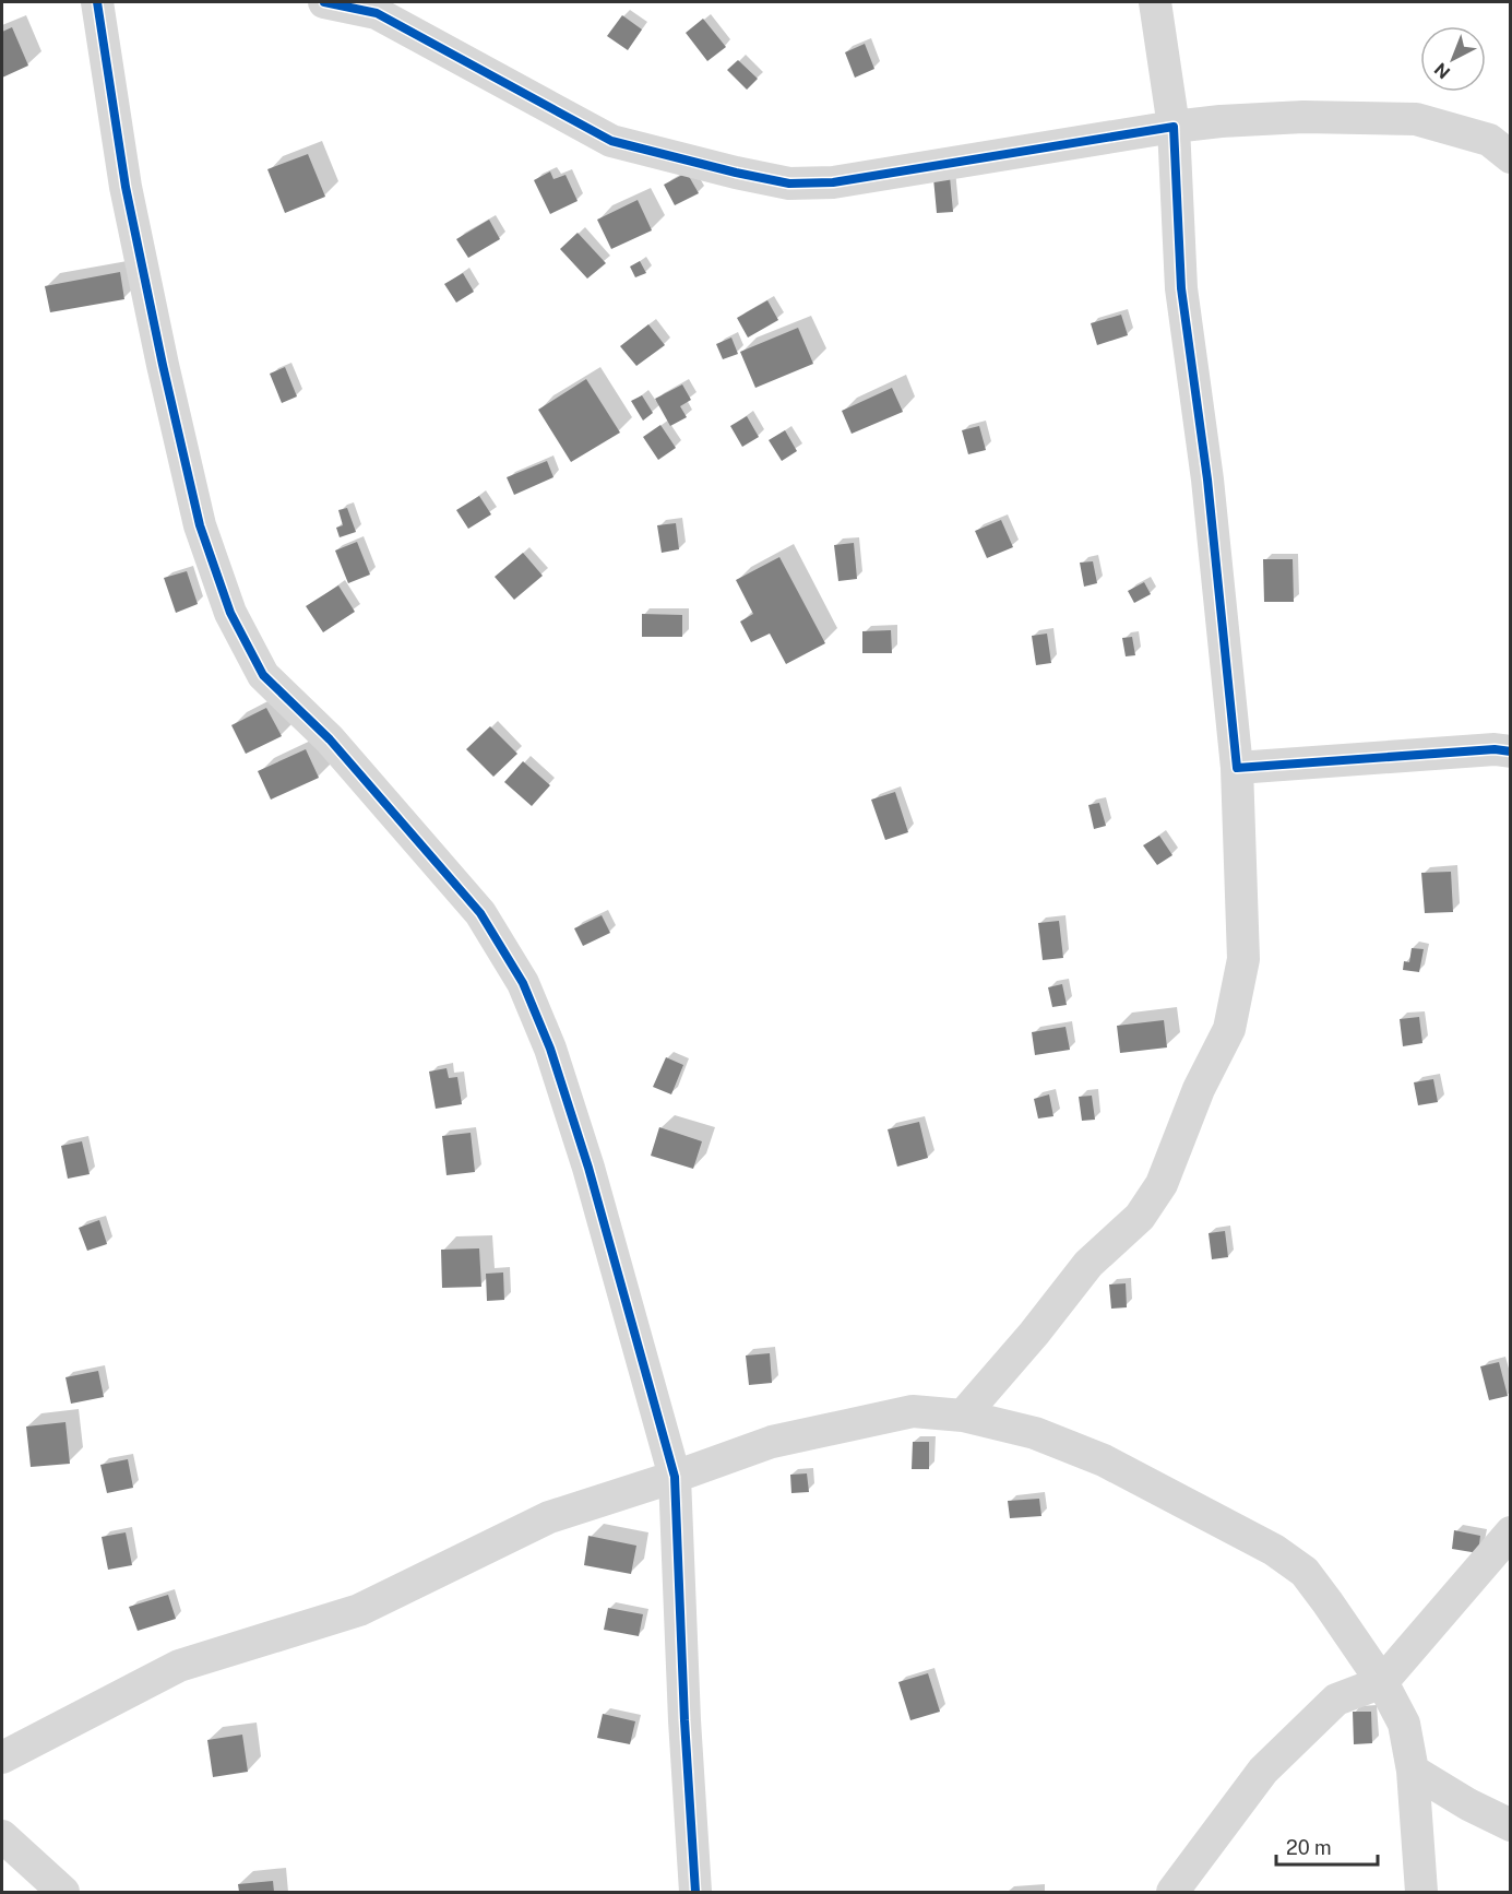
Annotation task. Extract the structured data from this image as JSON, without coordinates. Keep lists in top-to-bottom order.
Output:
{
  "scale_bar": "20 m",
  "north": "bottom left"
}
